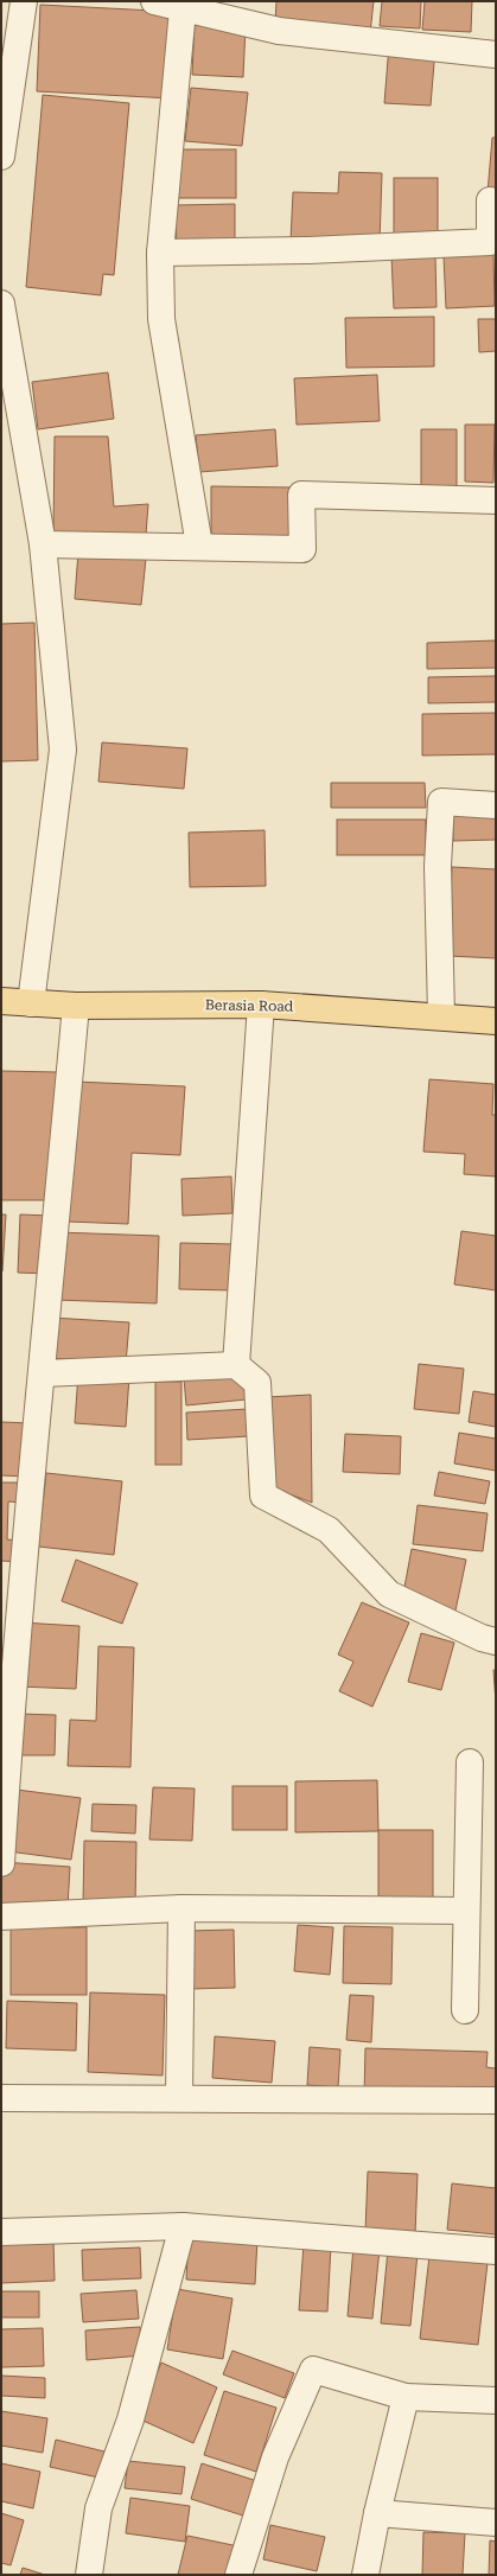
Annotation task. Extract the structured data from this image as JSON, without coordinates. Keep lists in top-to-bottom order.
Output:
{
  "streets": {
    "main road": ["Berasia Road"]
  }
}
